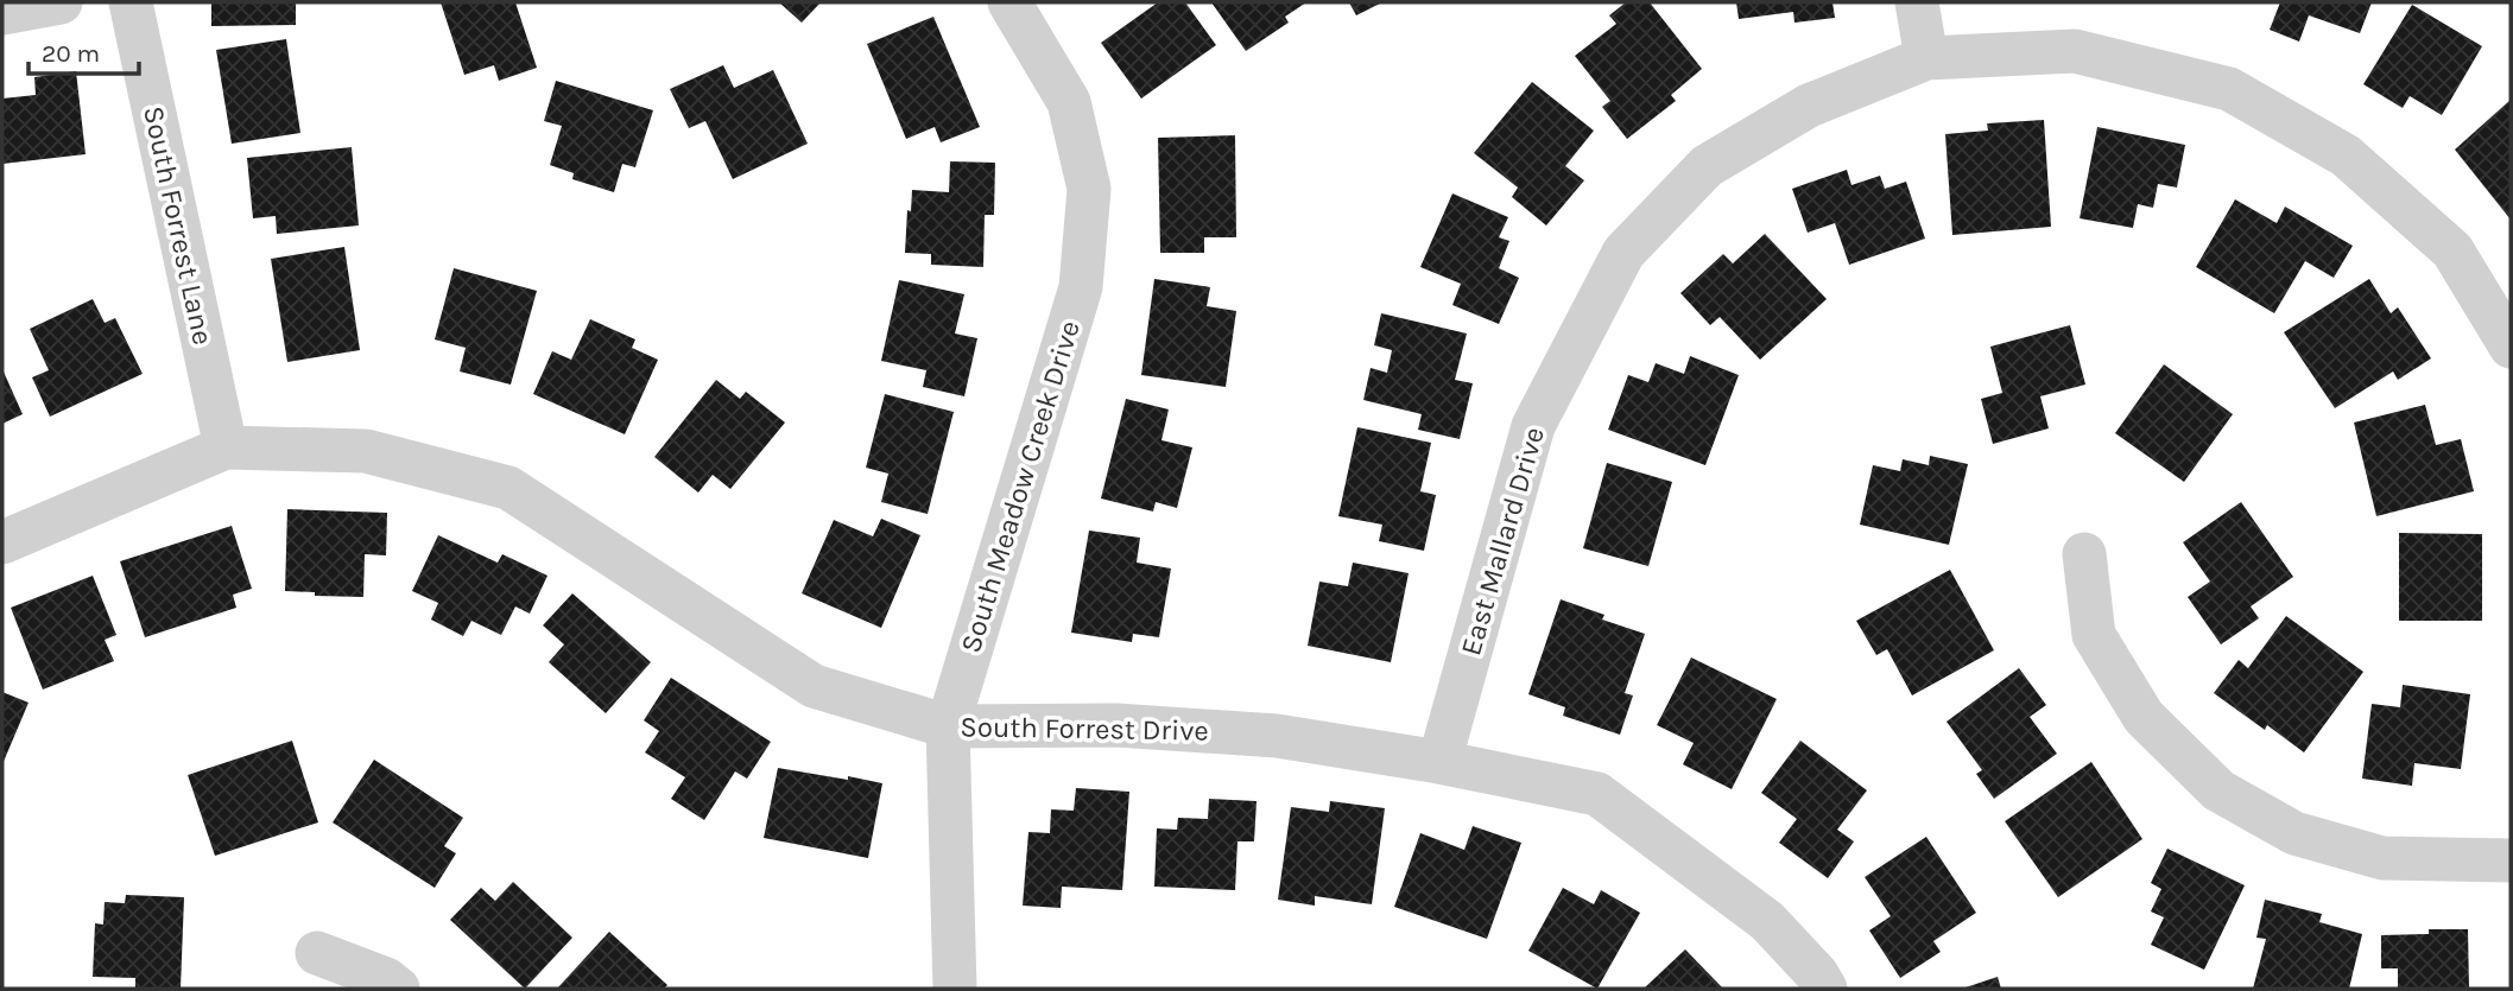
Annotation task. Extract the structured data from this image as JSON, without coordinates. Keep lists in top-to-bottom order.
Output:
{
  "streets": {
    "street": [
      "South Forrest Lane",
      "South Meadow Creek Drive",
      "East Mallard Drive",
      "South Forrest Drive"
    ]
  },
  "crossings": [
    ["South Forrest Lane", "South Forrest Drive"],
    ["South Meadow Creek Drive", "South Forrest Drive"],
    ["East Mallard Drive", "South Forrest Drive"]
  ],
  "scale_bar": "20 m"
}
